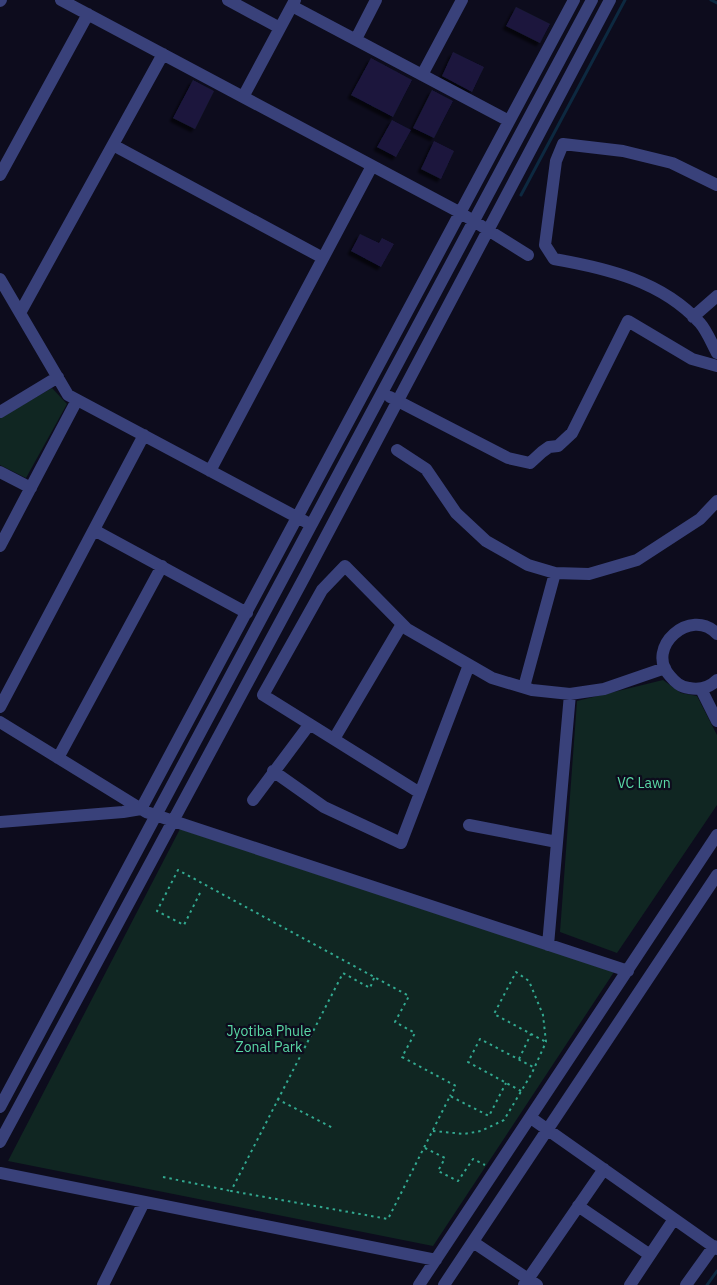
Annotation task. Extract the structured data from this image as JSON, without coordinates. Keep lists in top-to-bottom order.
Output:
{
  "parks": ["VC Lawn", "Jyotiba Phule Zonal Park"]
}
